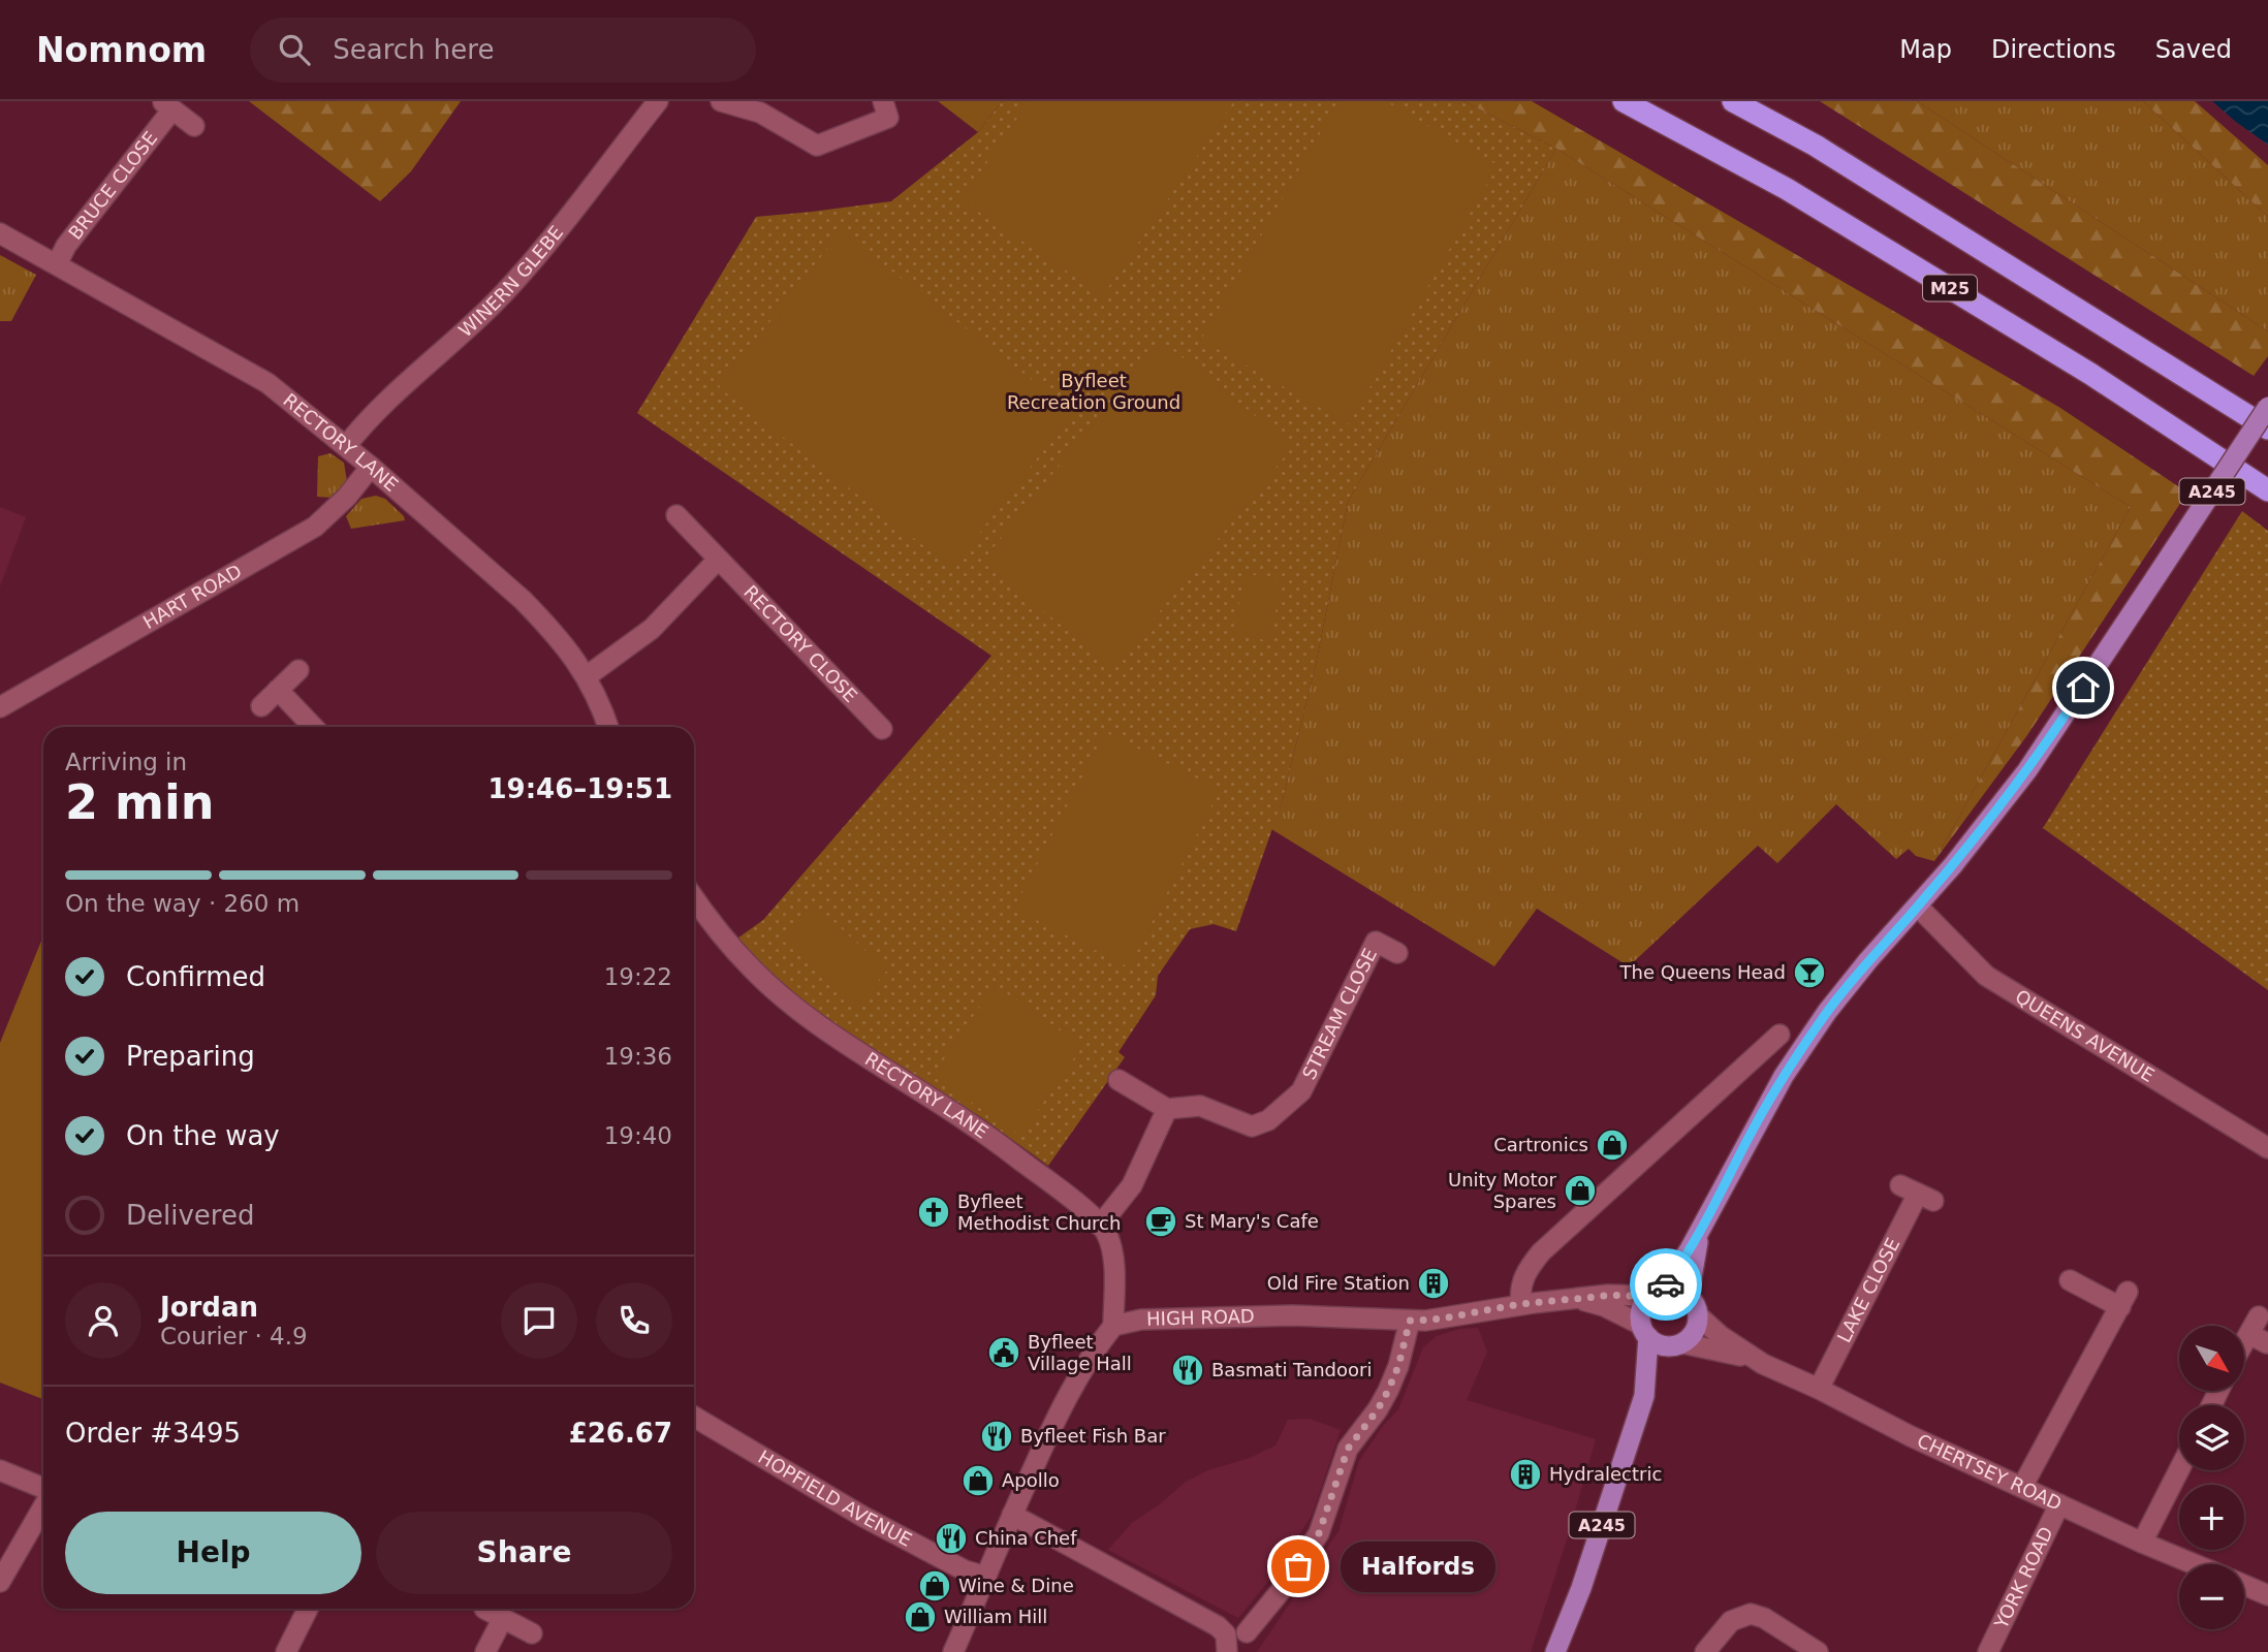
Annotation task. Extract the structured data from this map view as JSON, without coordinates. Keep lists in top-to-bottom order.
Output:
{
  "streets": {
    "highway": ["M25"],
    "main road": ["A245"],
    "street": [
      "BRUCE CLOSE",
      "WINERN GLEBE",
      "RECTORY LANE",
      "HART ROAD",
      "RECTORY CLOSE",
      "STREAM CLOSE",
      "QUEENS AVENUE",
      "LAKE CLOSE",
      "HIGH ROAD",
      "CHERTSEY ROAD",
      "HOPFIELD AVENUE",
      "YORK ROAD"
    ]
  },
  "crossings": [
    ["BRUCE CLOSE", "RECTORY LANE"],
    ["WINERN GLEBE", "RECTORY LANE"],
    ["RECTORY LANE", "HART ROAD"],
    ["RECTORY LANE", "HIGH ROAD"],
    ["A245", "QUEENS AVENUE"],
    ["A245", "HIGH ROAD"],
    ["A245", "CHERTSEY ROAD"],
    ["LAKE CLOSE", "CHERTSEY ROAD"],
    ["HIGH ROAD", "CHERTSEY ROAD"],
    ["CHERTSEY ROAD", "YORK ROAD"]
  ],
  "parks": ["Byfleet Recreation Ground"],
  "places": {
    "bar": ["The Queens Head"],
    "shop": [
      "Cartronics",
      "Unity Motor Spares",
      "Apollo",
      "Wine & Dine",
      "William Hill"
    ],
    "church": ["Byfleet Methodist Church"],
    "cafe": ["St Mary's Cafe"],
    "building": ["Old Fire Station", "Hydralectric"],
    "public building": ["Byfleet Village Hall"],
    "restaurant": ["Basmati Tandoori", "Byfleet Fish Bar", "China Chef"],
    "other": ["Halfords"]
  },
  "north": "bottom right",
  "page": {
    "header": "Nomnom",
    "search": "Search here",
    "nav": ["Map", "Directions", "Saved"],
    "heading": ["2 min", "Arriving in", "19:46–19:51"],
    "panel": [
      "Jordan",
      "Courier · 4.9",
      "Order #3495",
      "£26.67"
    ],
    "bar": "On the way · 260 m",
    "list": [
      ["Confirmed", "19:22"],
      ["Preparing", "19:36"],
      ["On the way", "19:40"],
      "Delivered"
    ],
    "map_buttons": ["+", "−"],
    "buttons": ["Help", "Share"],
    "bubble": "Halfords"
  }
}
